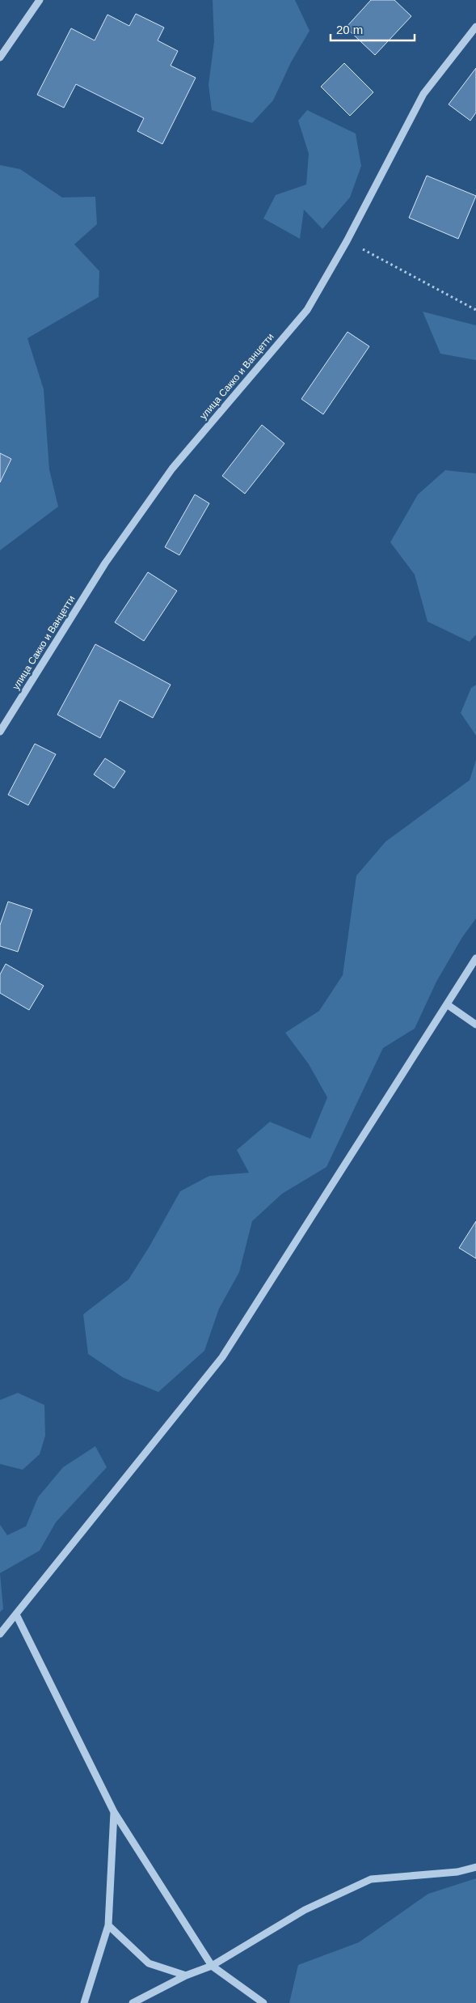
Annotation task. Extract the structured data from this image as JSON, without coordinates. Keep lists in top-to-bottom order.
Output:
{
  "streets": {
    "street": ["улица Сакко и Ванцетти"]
  },
  "scale_bar": "20 m"
}
